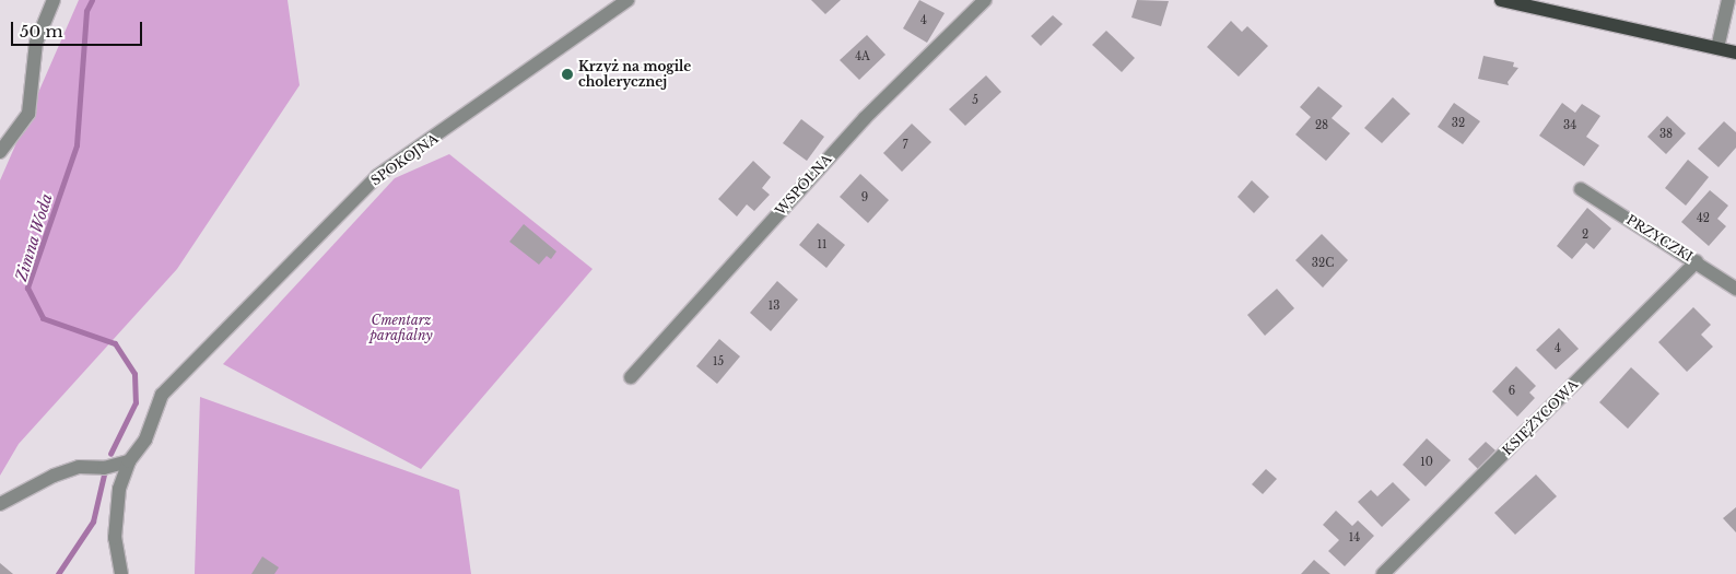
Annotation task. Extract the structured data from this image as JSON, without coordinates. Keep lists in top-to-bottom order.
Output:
{
  "streets": {
    "street": [
      "SPOKOJNA",
      "WSPÓLNA",
      "PRZYCZKI",
      "KSIĘŻYCOWA"
    ]
  },
  "crossings": [
    ["PRZYCZKI", "KSIĘŻYCOWA"]
  ],
  "water": ["Zimna Woda"],
  "parks": ["Cmentarz parafialny"],
  "places": ["Krzyż na mogile cholerycznej"],
  "house_numbers": [
    "4",
    "4A",
    "5",
    "32",
    "28",
    "34",
    "38",
    "7",
    "9",
    "42",
    "2",
    "11",
    "32C",
    "13",
    "4",
    "15",
    "6",
    "10",
    "14"
  ],
  "scale_bar": "50 m"
}
